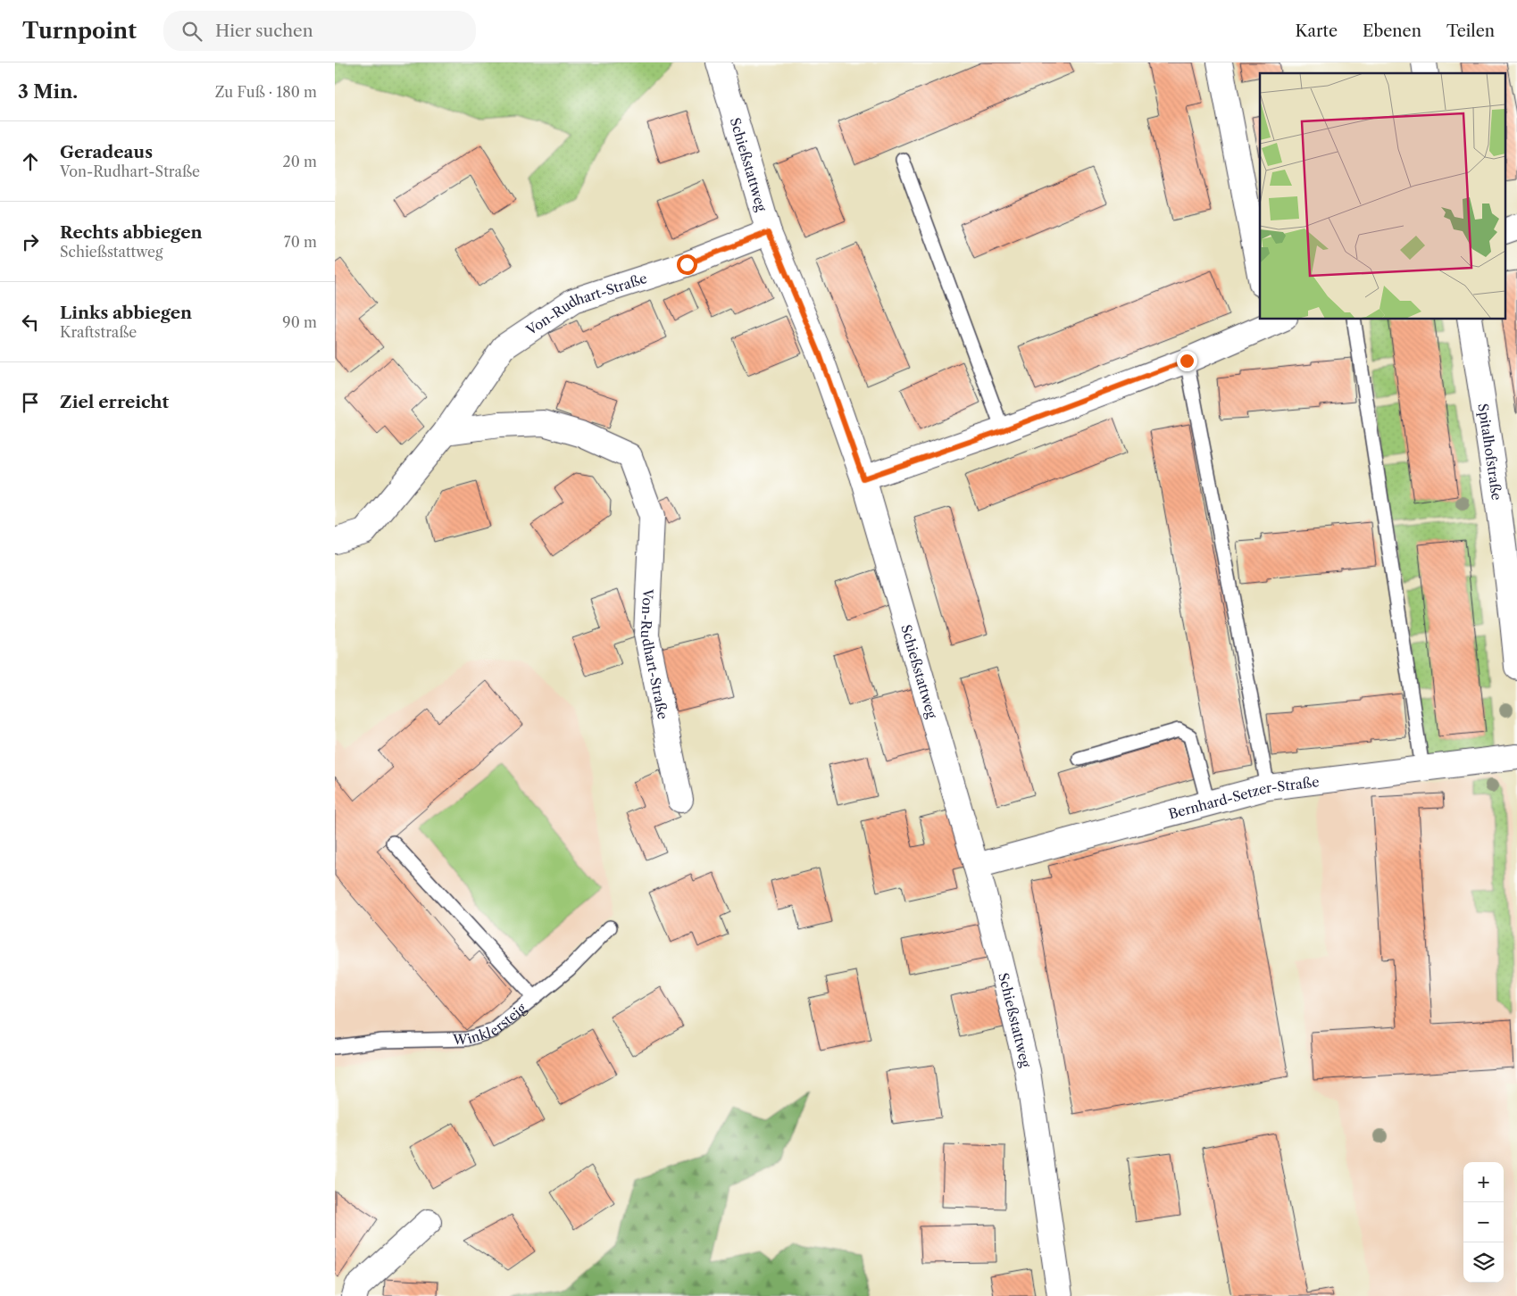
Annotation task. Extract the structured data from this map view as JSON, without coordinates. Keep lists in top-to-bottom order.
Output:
{
  "streets": {
    "street": [
      "Schießstattweg",
      "Von-Rudhart-Straße",
      "Spitalhofstraße",
      "Bernhard-Setzer-Straße"
    ],
    "lane": ["Winklersteig"]
  },
  "crossings": [
    ["Schießstattweg", "Von-Rudhart-Straße"],
    ["Schießstattweg", "Bernhard-Setzer-Straße"]
  ],
  "page": {
    "header": "Turnpoint",
    "search": "Hier suchen",
    "nav": ["Karte", "Ebenen", "Teilen"],
    "heading": ["3 Min.", "Zu Fuß · 180 m"],
    "list": [
      ["Geradeaus", "Von-Rudhart-Straße", "20 m"],
      ["Rechts abbiegen", "Schießstattweg", "70 m"],
      ["Links abbiegen", "Kraftstraße", "90 m"],
      "Ziel erreicht"
    ],
    "map_buttons": ["+", "−"]
  }
}
